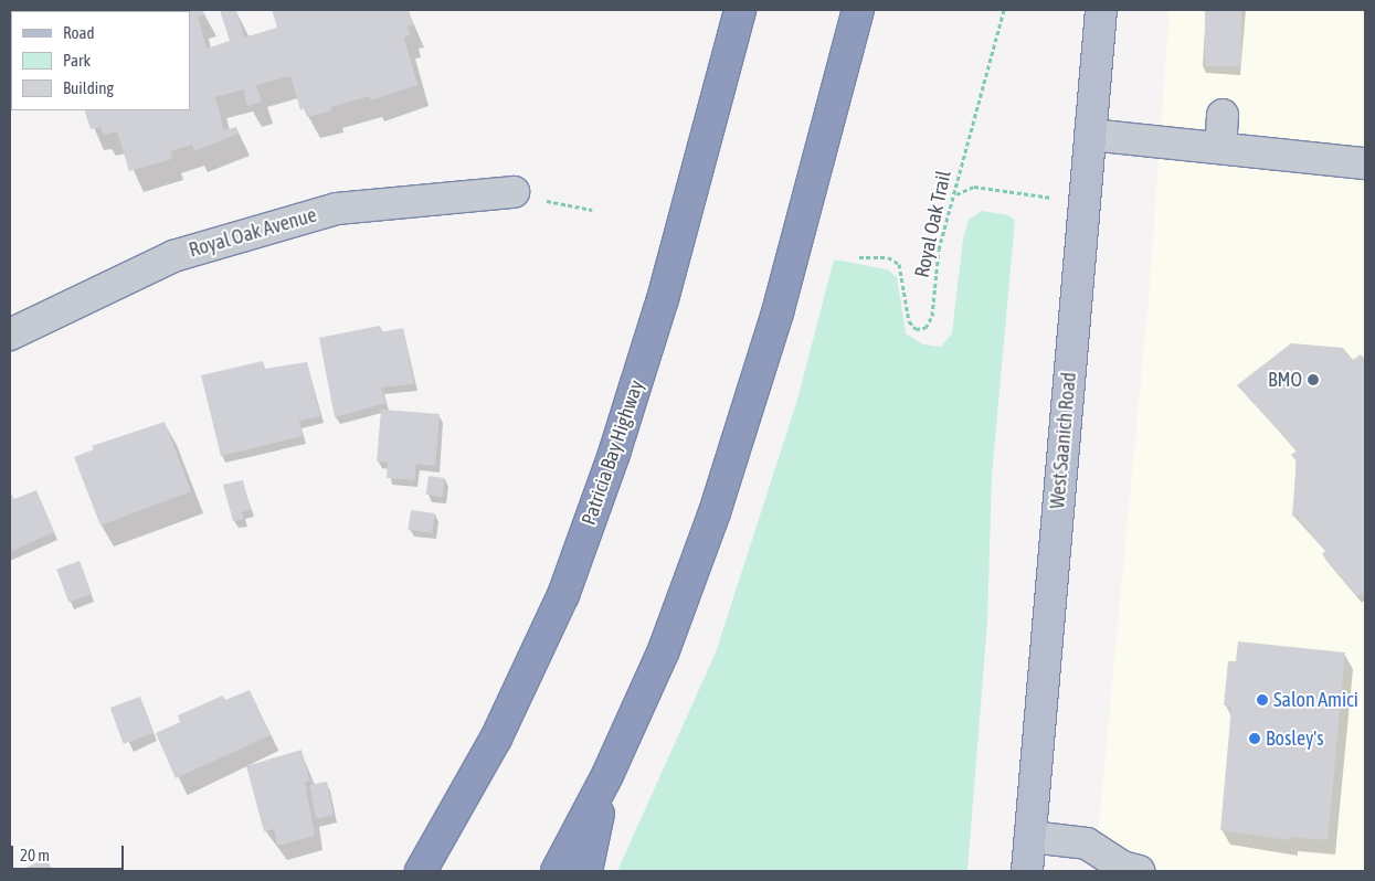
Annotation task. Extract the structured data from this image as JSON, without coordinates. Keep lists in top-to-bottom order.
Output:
{
  "streets": {
    "highway": ["Patricia Bay Highway"],
    "main road": ["West Saanich Road"],
    "street": ["Royal Oak Avenue"],
    "path": ["Royal Oak Trail"]
  },
  "places": ["BMO", "Salon Amici", "Bosley's"],
  "legend": ["Road", "Park", "Building"],
  "scale_bar": "20 m"
}
